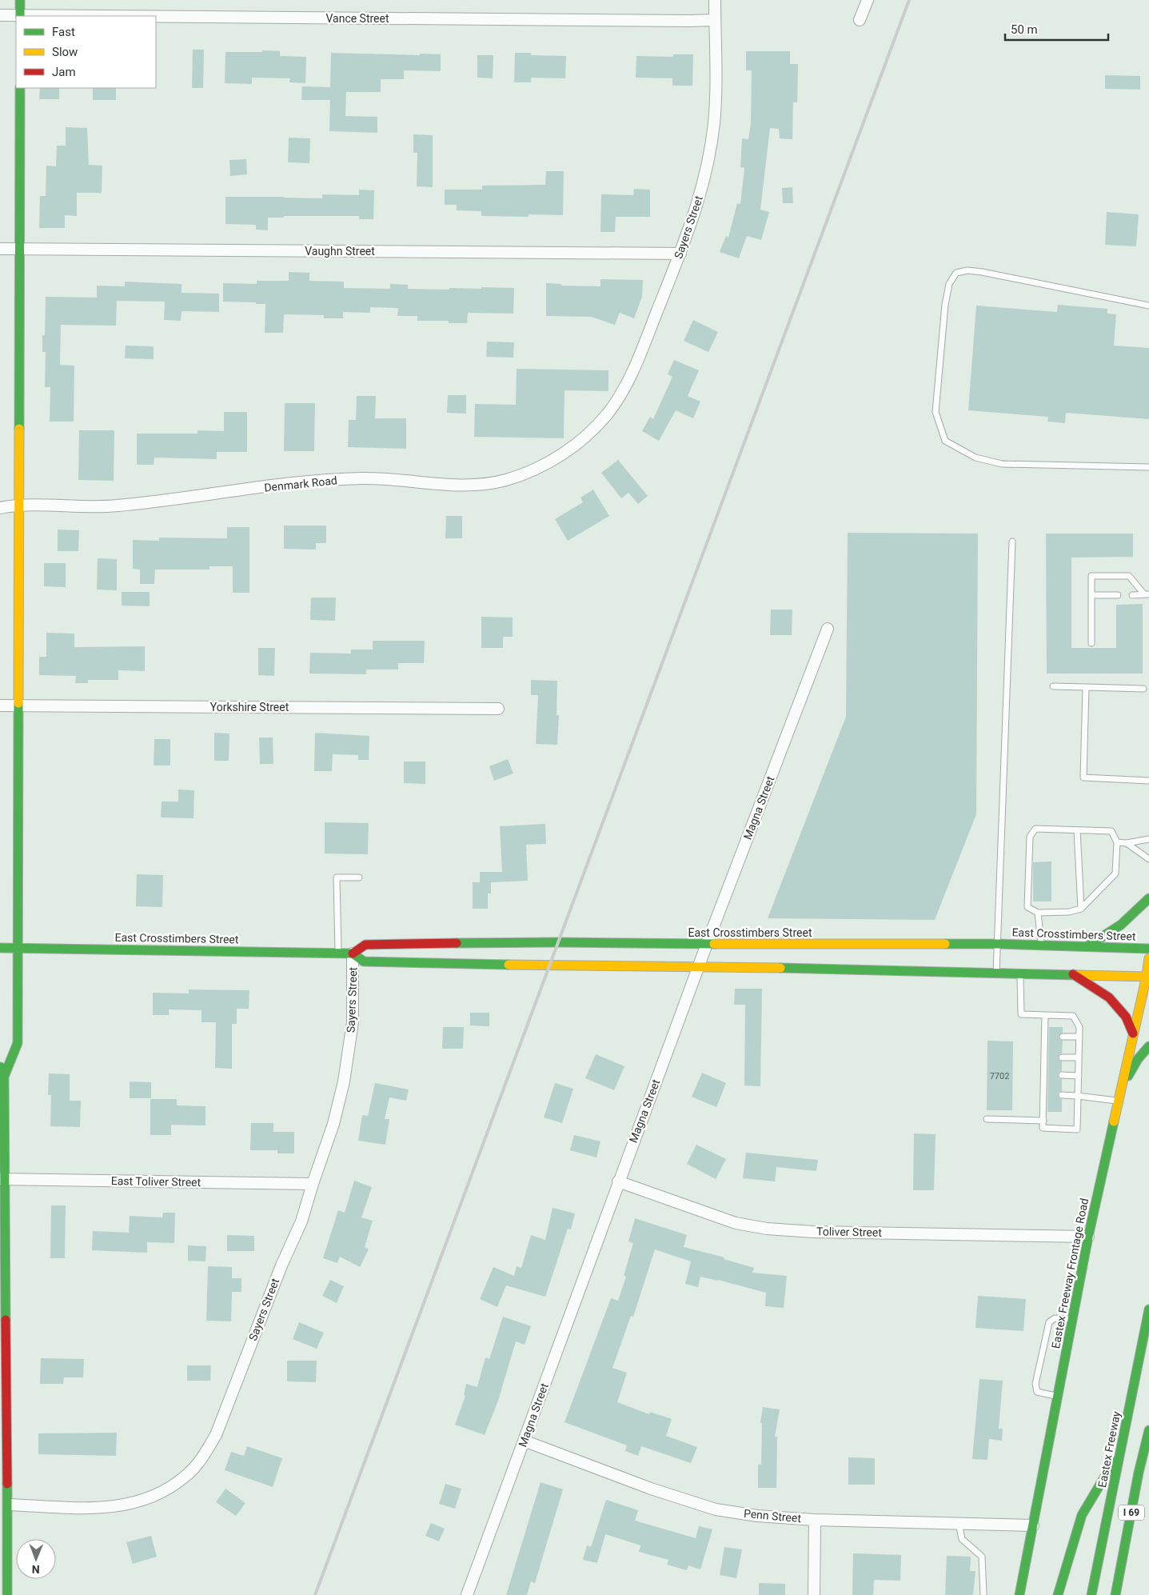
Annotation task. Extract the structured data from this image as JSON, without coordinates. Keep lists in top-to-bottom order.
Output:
{
  "streets": {
    "main road": [
      "East Crosstimbers Street",
      "Eastex Freeway Frontage Road",
      "Eastex Freeway",
      "I 69"
    ],
    "street": [
      "Vance Street",
      "Sayers Street",
      "Vaughn Street",
      "Denmark Road",
      "Yorkshire Street",
      "Magna Street",
      "East Toliver Street",
      "Toliver Street",
      "Penn Street"
    ]
  },
  "crossings": [
    ["Vance Street", "Sayers Street"],
    ["Sayers Street", "Vaughn Street"],
    ["Sayers Street", "Denmark Road"],
    ["Sayers Street", "East Crosstimbers Street"],
    ["Sayers Street", "East Toliver Street"],
    ["Magna Street", "East Crosstimbers Street"],
    ["Magna Street", "Toliver Street"],
    ["Magna Street", "Penn Street"],
    ["East Crosstimbers Street", "Eastex Freeway Frontage Road"],
    ["Toliver Street", "Eastex Freeway Frontage Road"],
    ["Eastex Freeway Frontage Road", "Penn Street"]
  ],
  "house_numbers": ["7702"],
  "legend": ["Fast", "Slow", "Jam"],
  "scale_bar": "50 m",
  "north": "bottom"
}
